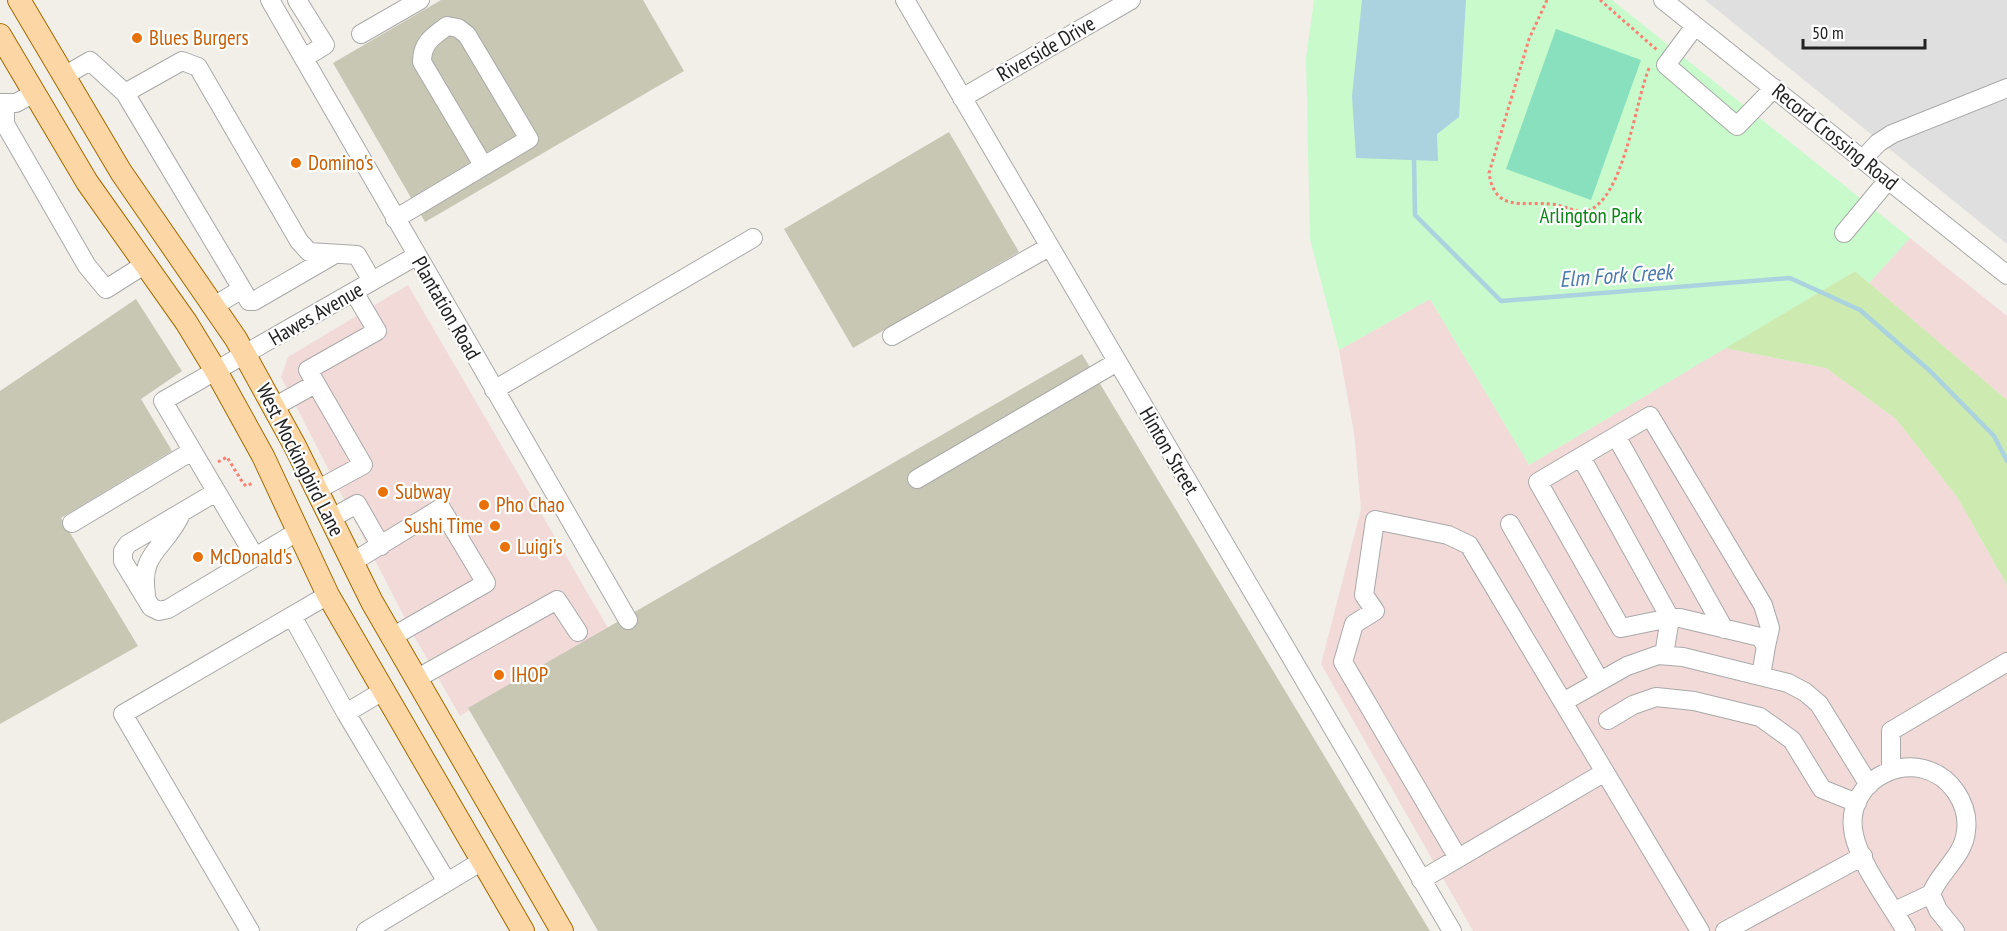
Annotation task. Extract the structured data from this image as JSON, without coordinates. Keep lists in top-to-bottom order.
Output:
{
  "streets": {
    "main road": ["West Mockingbird Lane"],
    "street": [
      "Riverside Drive",
      "Record Crossing Road",
      "Plantation Road",
      "Hawes Avenue",
      "Hinton Street"
    ]
  },
  "crossings": [
    ["Riverside Drive", "Hinton Street"],
    ["Plantation Road", "Hawes Avenue"],
    ["Hawes Avenue", "West Mockingbird Lane"]
  ],
  "water": ["Elm Fork Creek"],
  "parks": ["Arlington Park"],
  "places": [
    "Blues Burgers",
    "Domino's",
    "Subway",
    "Pho Chao",
    "Sushi Time",
    "Luigi's",
    "McDonald's",
    "IHOP"
  ],
  "scale_bar": "50 m"
}
